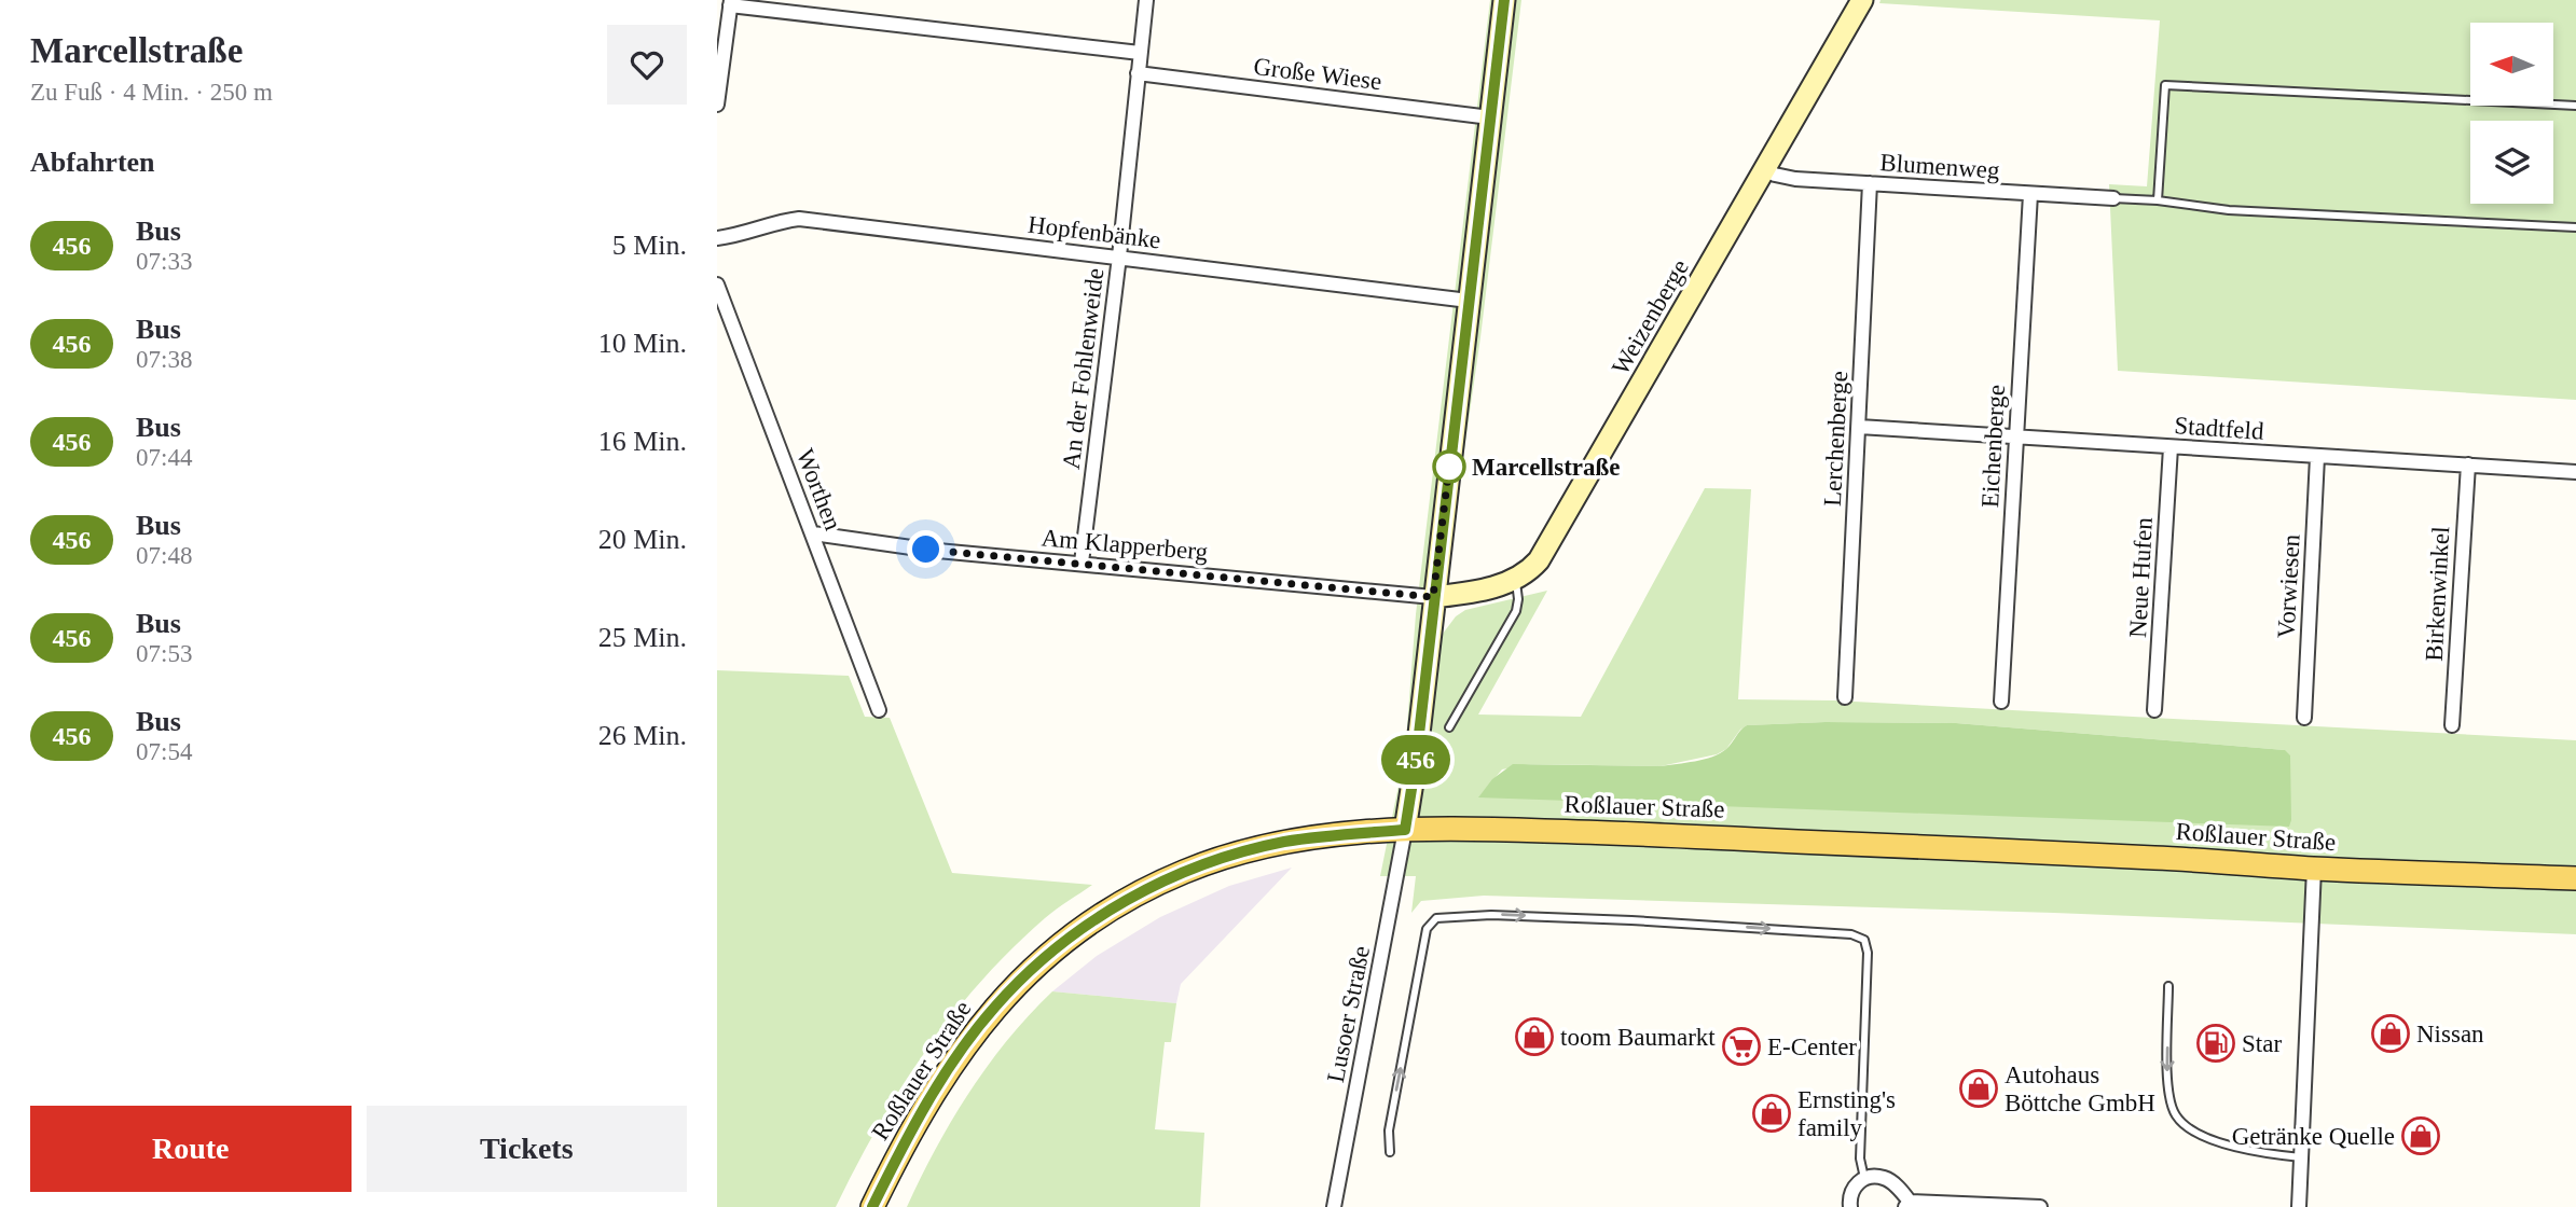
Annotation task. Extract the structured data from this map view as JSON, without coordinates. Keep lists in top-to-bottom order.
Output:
{
  "streets": {
    "main road": ["Roßlauer Straße"],
    "street": [
      "Große Wiese",
      "Blumenweg",
      "Hopfenbänke",
      "Weizenberge",
      "An der Fohlenweide",
      "Stadtfeld",
      "Lerchenberge",
      "Eichenberge",
      "Worthen",
      "Am Klapperberg",
      "Neue Hufen",
      "Vorwiesen",
      "Birkenwinkel",
      "Lusoer Straße"
    ]
  },
  "crossings": [
    ["Große Wiese", "An der Fohlenweide"],
    ["Blumenweg", "Weizenberge"],
    ["Blumenweg", "Lerchenberge"],
    ["Blumenweg", "Eichenberge"],
    ["Hopfenbänke", "An der Fohlenweide"],
    ["An der Fohlenweide", "Am Klapperberg"],
    ["Stadtfeld", "Lerchenberge"],
    ["Stadtfeld", "Eichenberge"],
    ["Stadtfeld", "Neue Hufen"],
    ["Stadtfeld", "Vorwiesen"],
    ["Stadtfeld", "Birkenwinkel"],
    ["Worthen", "Am Klapperberg"],
    ["Roßlauer Straße", "Lusoer Straße"]
  ],
  "places": {
    "other": ["Marcellstraße"],
    "shop": [
      "Nissan",
      "toom Baumarkt",
      "Autohaus Böttche GmbH",
      "Ernsting's family",
      "Getränke Quelle"
    ],
    "fuel station": ["Star"],
    "supermarket": ["E-Center"]
  },
  "lines": ["bus line 456"],
  "north": "left",
  "page": {
    "heading": [
      ["Marcellstraße", "Zu Fuß · 4 Min. · 250 m"],
      "Abfahrten"
    ],
    "on_map": "456",
    "list": [
      {
        "mark": "456",
        "name": "Bus",
        "note": "07:33",
        "value": "5 Min."
      },
      {
        "mark": "456",
        "name": "Bus",
        "note": "07:38",
        "value": "10 Min."
      },
      {
        "mark": "456",
        "name": "Bus",
        "note": "07:44",
        "value": "16 Min."
      },
      {
        "mark": "456",
        "name": "Bus",
        "note": "07:48",
        "value": "20 Min."
      },
      {
        "mark": "456",
        "name": "Bus",
        "note": "07:53",
        "value": "25 Min."
      },
      {
        "mark": "456",
        "name": "Bus",
        "note": "07:54",
        "value": "26 Min."
      }
    ],
    "buttons": ["Route", "Tickets"]
  }
}
